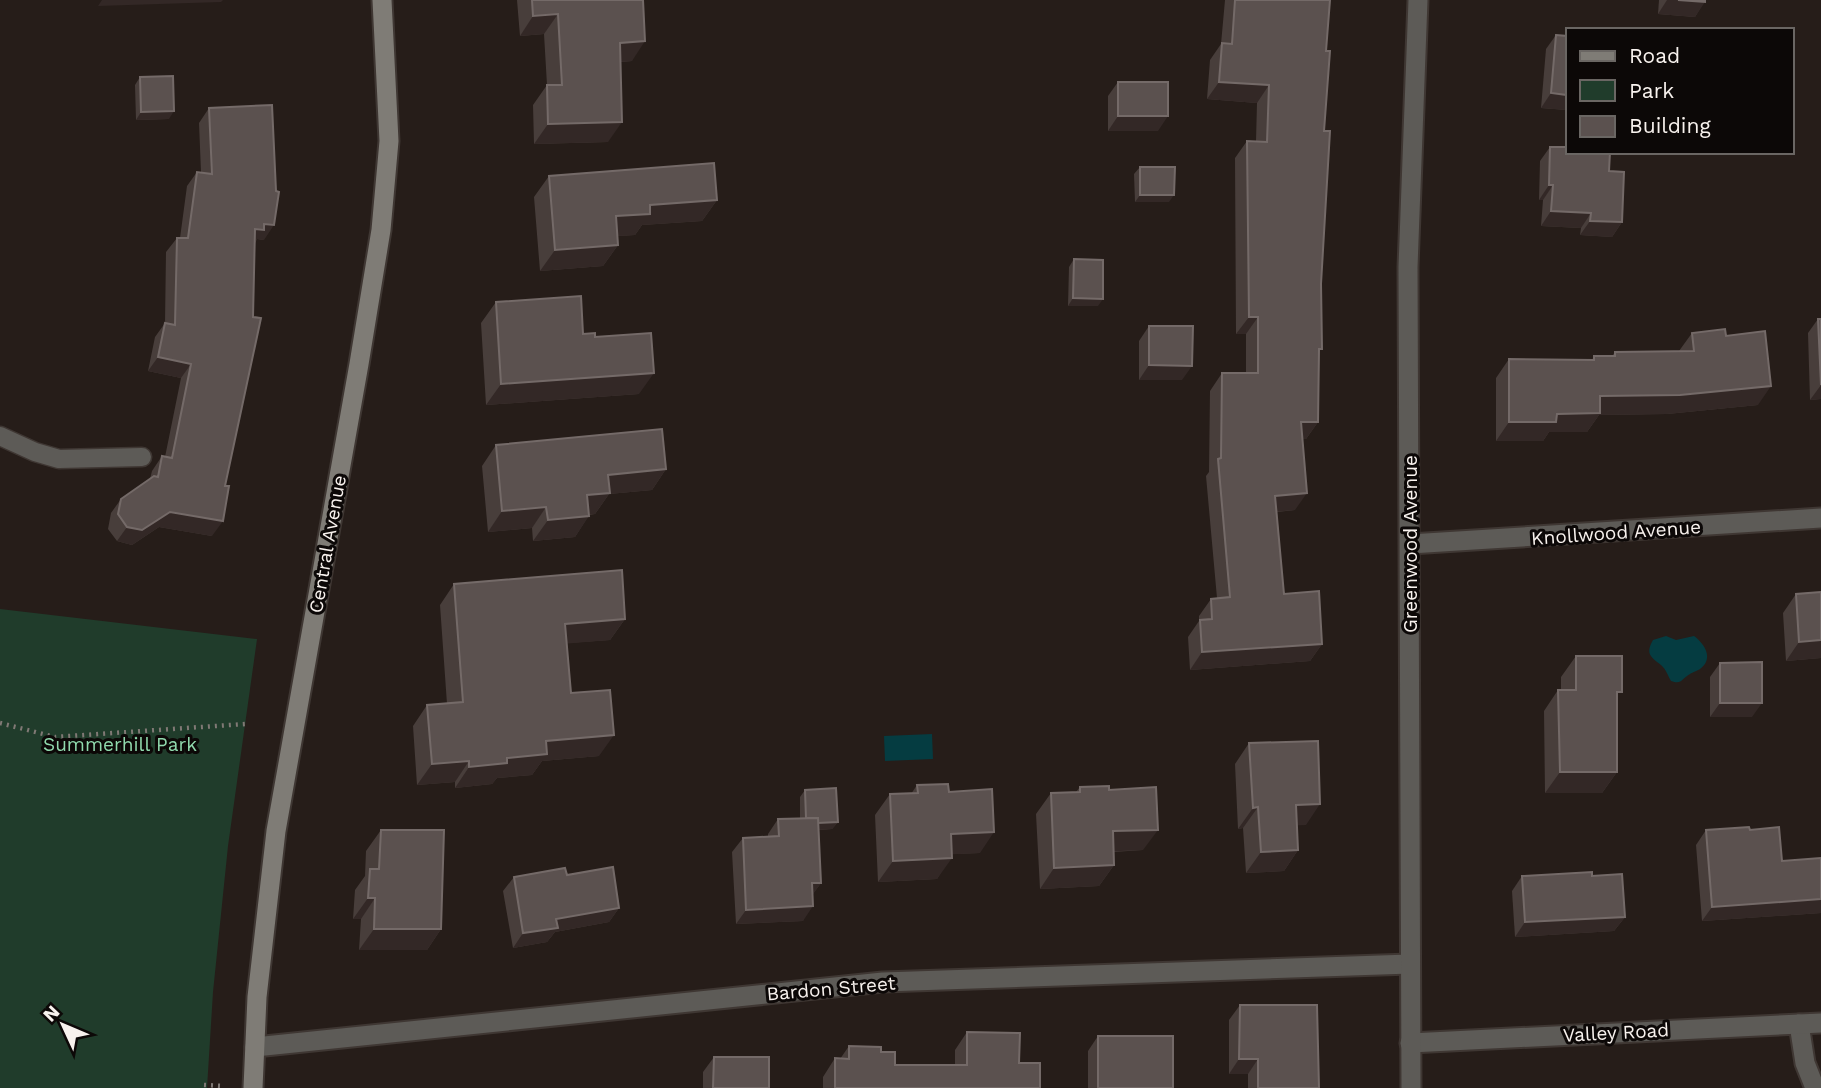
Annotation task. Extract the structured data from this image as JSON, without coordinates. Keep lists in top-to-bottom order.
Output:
{
  "streets": {
    "main road": ["Central Avenue"],
    "street": [
      "Knollwood Avenue",
      "Greenwood Avenue",
      "Bardon Street",
      "Valley Road"
    ]
  },
  "crossings": [
    ["Knollwood Avenue", "Greenwood Avenue"],
    ["Central Avenue", "Bardon Street"],
    ["Greenwood Avenue", "Bardon Street"],
    ["Greenwood Avenue", "Valley Road"]
  ],
  "parks": ["Summerhill Park"],
  "legend": ["Road", "Park", "Building"],
  "north": "top left"
}
